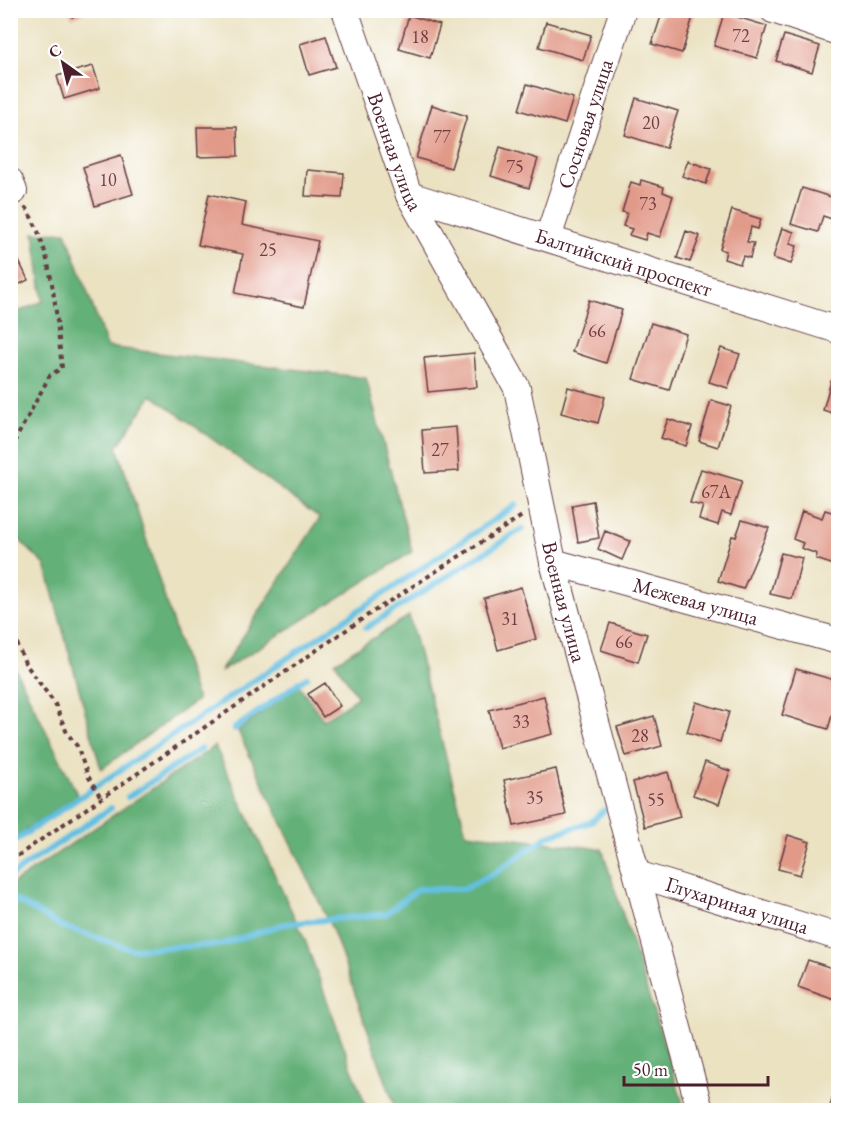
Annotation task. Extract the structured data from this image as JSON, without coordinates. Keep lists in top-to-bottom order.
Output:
{
  "streets": {
    "street": [
      "Сосновая улица",
      "Военная улица",
      "Балтийский проспект",
      "Межевая улица",
      "Глухариная улица"
    ]
  },
  "crossings": [
    ["Сосновая улица", "Балтийский проспект"],
    ["Военная улица", "Балтийский проспект"],
    ["Военная улица", "Межевая улица"],
    ["Военная улица", "Глухариная улица"]
  ],
  "house_numbers": [
    "72",
    "18",
    "20",
    "77",
    "75",
    "10",
    "73",
    "25",
    "66",
    "27",
    "67А",
    "31",
    "66",
    "33",
    "28",
    "35",
    "55"
  ],
  "scale_bar": "50 m",
  "north": "top left"
}
